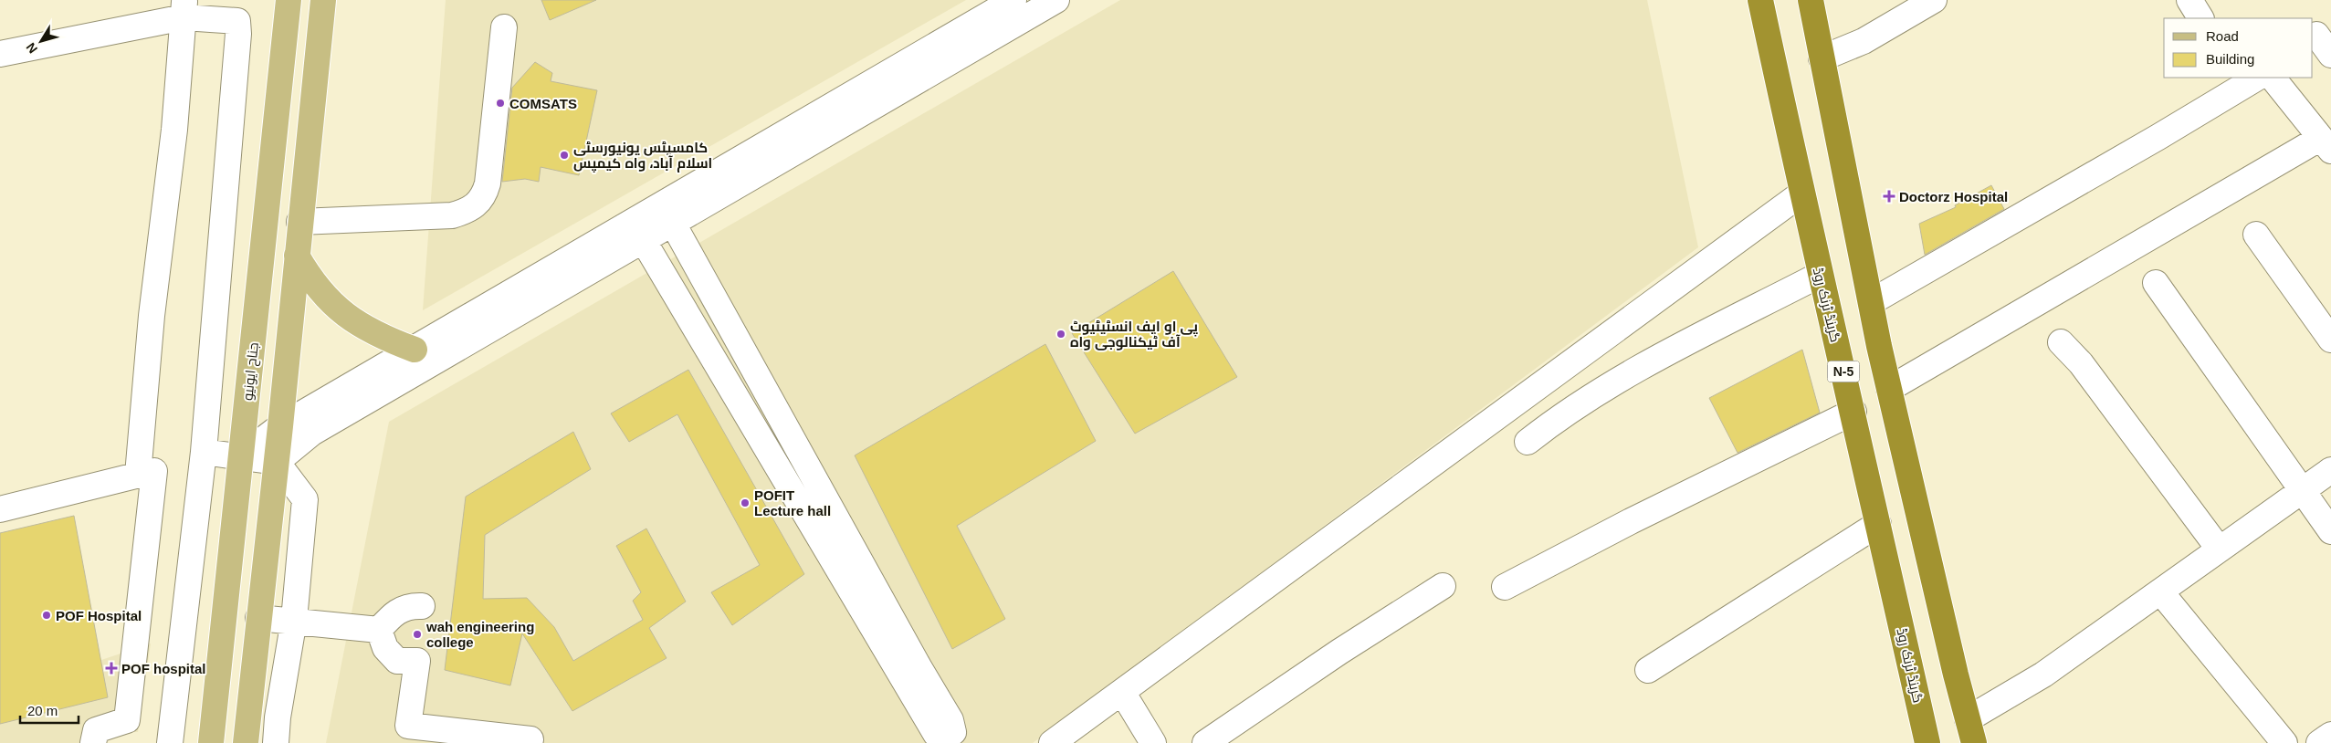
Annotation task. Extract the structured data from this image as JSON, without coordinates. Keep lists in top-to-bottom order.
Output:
{
  "streets": {
    "highway": ["گرینڈ ٹرنک روڈ", "N-5"],
    "main road": ["جناح ایونیو"]
  },
  "places": {
    "other": [
      "COMSATS",
      "کامسیٹس یونیورسٹی اسلام آباد، واہ کیمپس",
      "پی او ایف انسٹیٹیوٹ آف ٹیکنالوجی واہ",
      "POFIT Lecture hall",
      "POF Hospital",
      "wah engineering college"
    ],
    "health": ["Doctorz Hospital", "POF hospital"]
  },
  "legend": ["Road", "Building"],
  "scale_bar": "20 m",
  "north": "bottom left"
}
